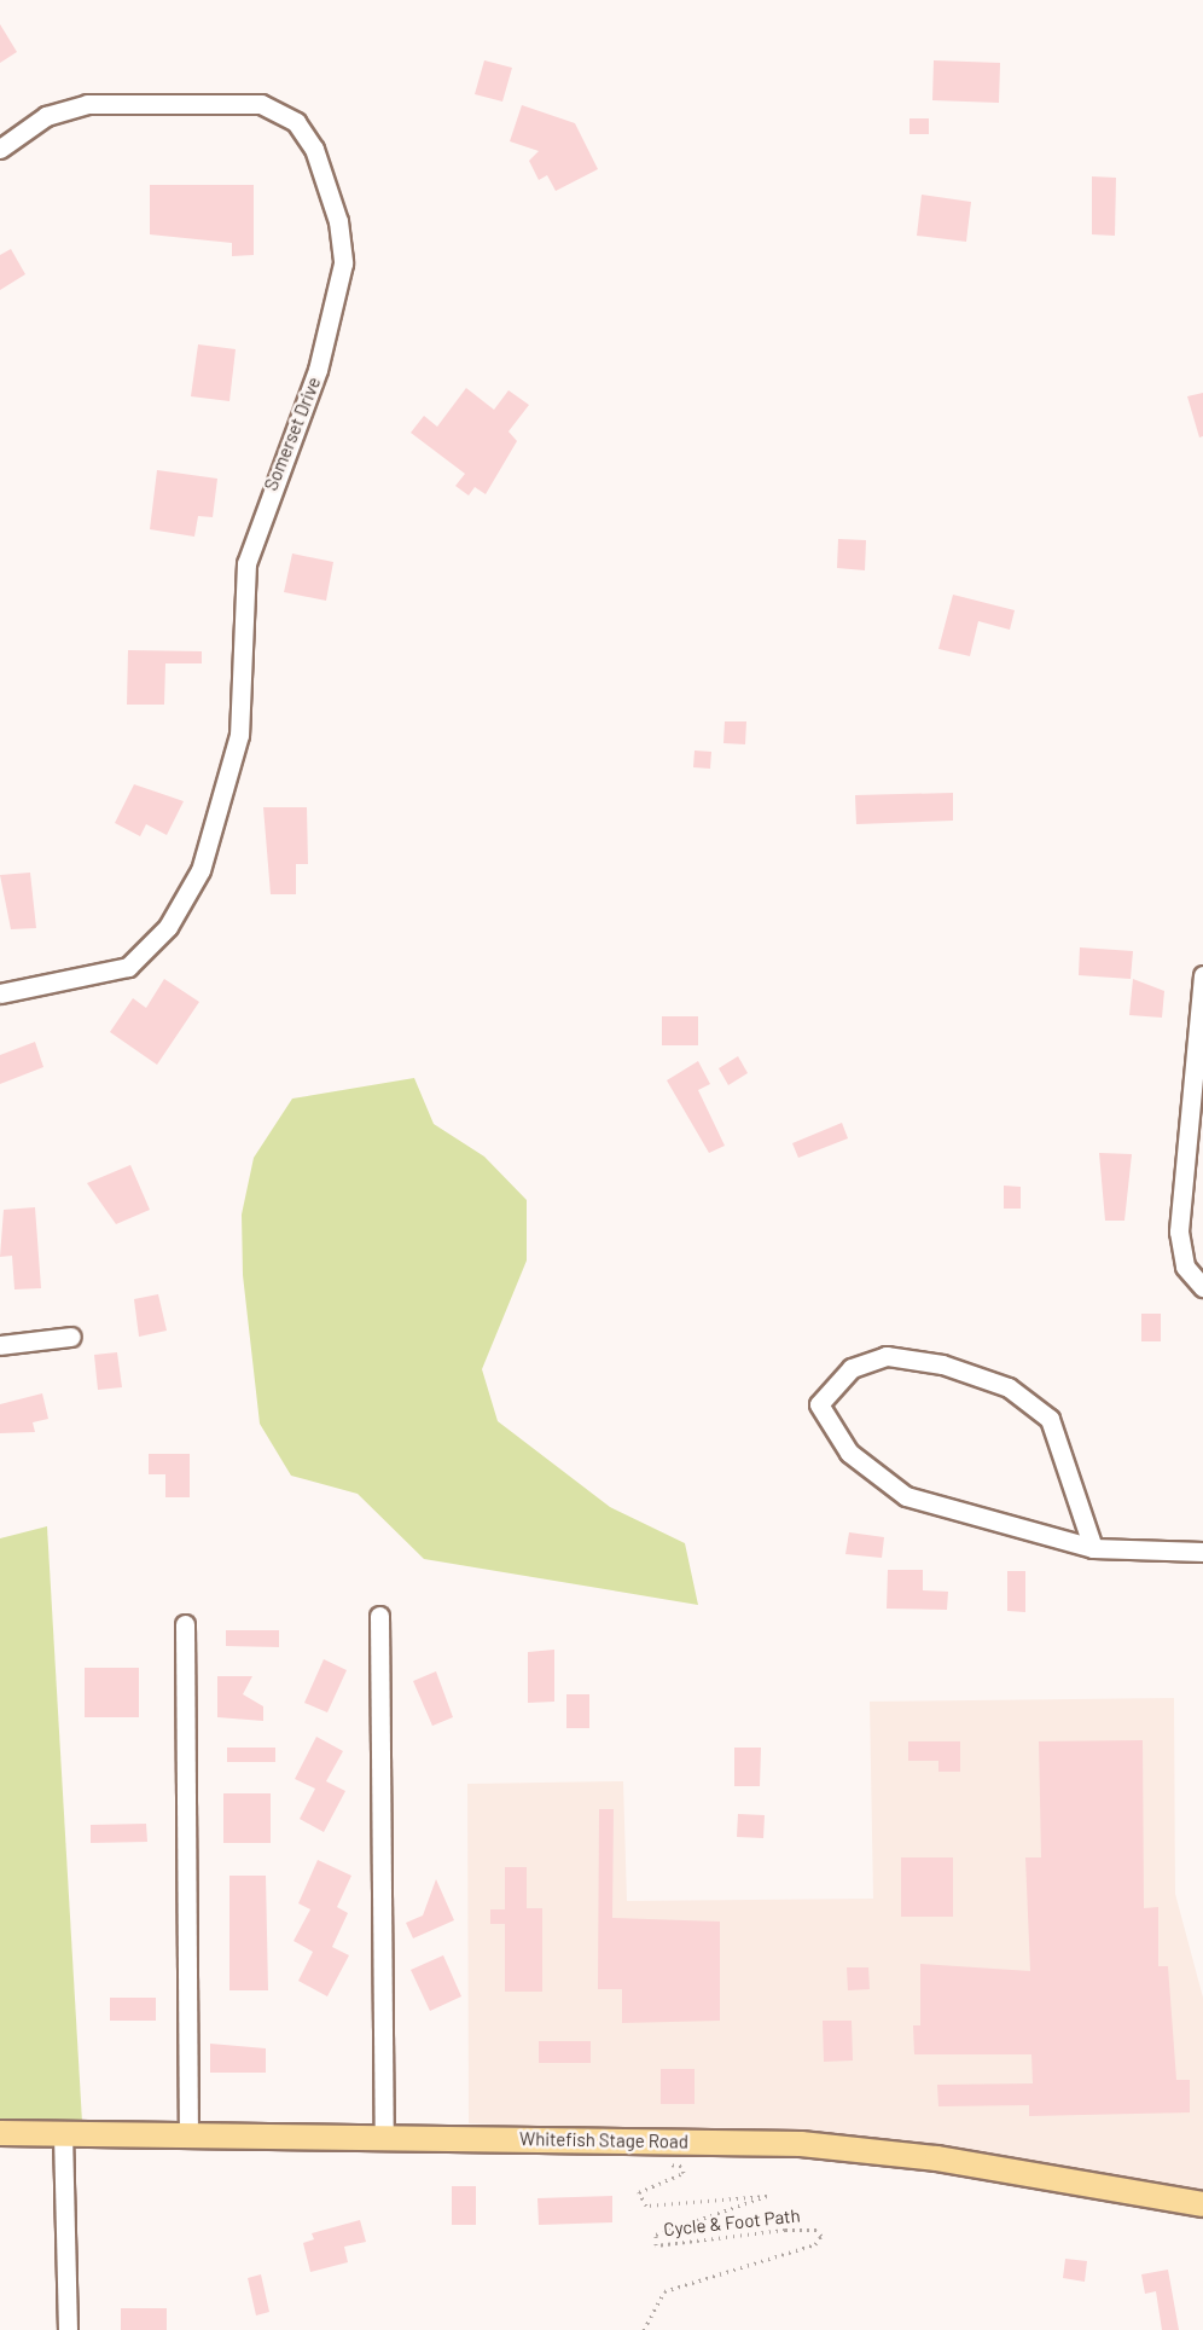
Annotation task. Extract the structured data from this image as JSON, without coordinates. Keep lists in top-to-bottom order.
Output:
{
  "streets": {
    "main road": ["Whitefish Stage Road"],
    "street": ["Somerset Drive"],
    "path": ["Cycle & Foot Path"]
  }
}
